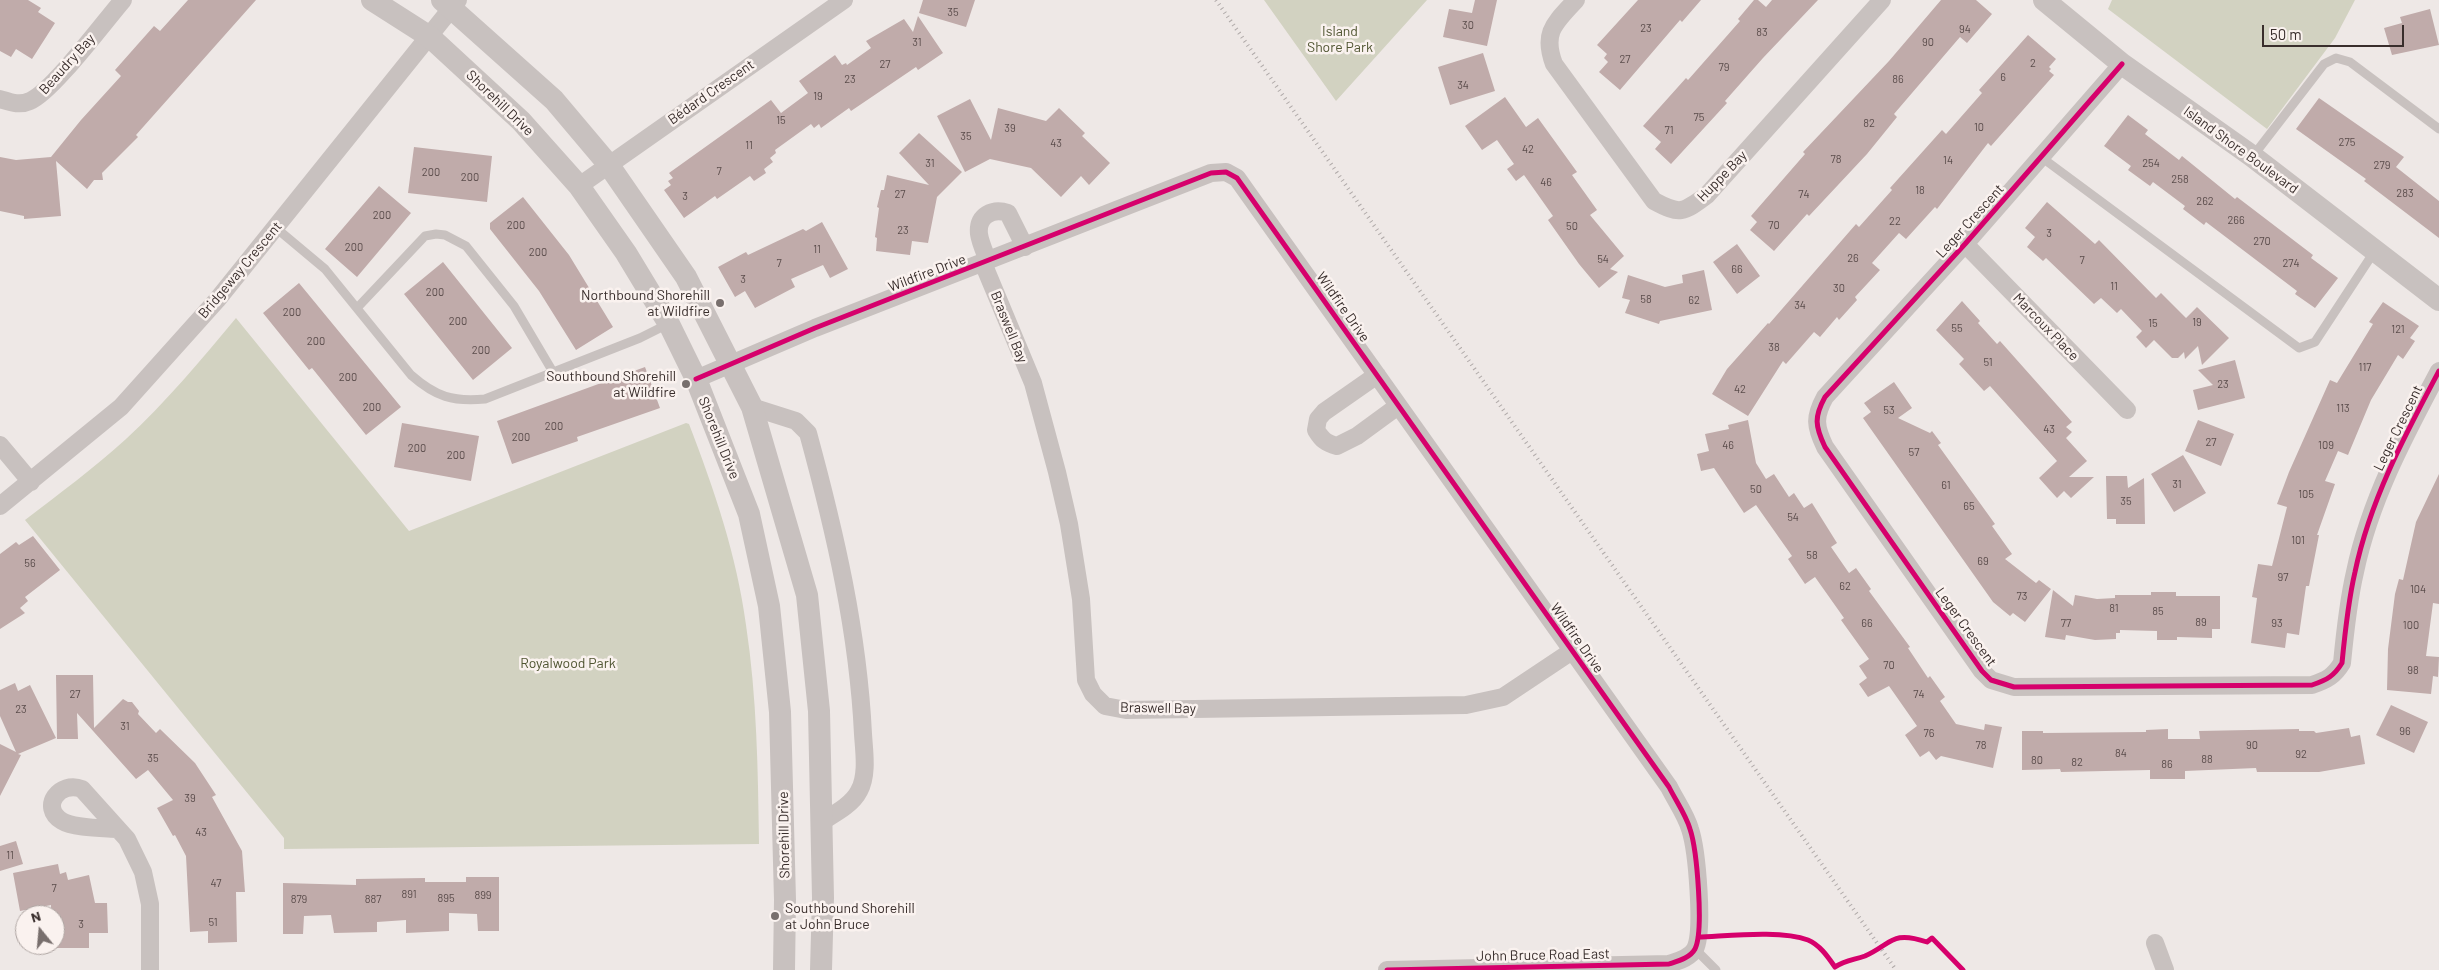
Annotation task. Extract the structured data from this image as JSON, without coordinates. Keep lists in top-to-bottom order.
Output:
{
  "streets": {
    "street": [
      "Beaudry Bay",
      "Bédard Crescent",
      "Shorehill Drive",
      "Island Shore Boulevard",
      "Huppe Bay",
      "Leger Crescent",
      "Bridgeway Crescent",
      "Wildfire Drive",
      "Braswell Bay",
      "Marcoux Place",
      "John Bruce Road East"
    ]
  },
  "crossings": [
    ["Bédard Crescent", "Shorehill Drive"],
    ["Shorehill Drive", "Bridgeway Crescent"],
    ["Shorehill Drive", "Wildfire Drive"],
    ["Island Shore Boulevard", "Leger Crescent"],
    ["Leger Crescent", "Marcoux Place"],
    ["Wildfire Drive", "Braswell Bay"],
    ["Wildfire Drive", "John Bruce Road East"]
  ],
  "parks": ["Island Shore Park", "Royalwood Park"],
  "places": ["Northbound Shorehill at Wildfire", "Southbound Shorehill at Wildfire", "Southbound Shorehill at John Bruce"],
  "house_numbers": [
    "35",
    "30",
    "23",
    "94",
    "83",
    "31",
    "90",
    "27",
    "2",
    "27",
    "79",
    "6",
    "23",
    "86",
    "34",
    "19",
    "75",
    "15",
    "82",
    "10",
    "39",
    "71",
    "35",
    "275",
    "43",
    "11",
    "42",
    "78",
    "14",
    "31",
    "254",
    "279",
    "7",
    "200",
    "200",
    "258",
    "46",
    "18",
    "283",
    "27",
    "74",
    "3",
    "262",
    "200",
    "266",
    "22",
    "200",
    "70",
    "50",
    "23",
    "3",
    "270",
    "200",
    "11",
    "200",
    "26",
    "54",
    "7",
    "7",
    "274",
    "66",
    "3",
    "11",
    "30",
    "200",
    "58",
    "62",
    "34",
    "200",
    "200",
    "19",
    "15",
    "55",
    "121",
    "200",
    "38",
    "200",
    "51",
    "117",
    "200",
    "23",
    "42",
    "200",
    "113",
    "53",
    "200",
    "43",
    "200",
    "27",
    "46",
    "109",
    "200",
    "57",
    "200",
    "31",
    "61",
    "50",
    "105",
    "35",
    "65",
    "54",
    "101",
    "58",
    "69",
    "56",
    "97",
    "62",
    "104",
    "73",
    "81",
    "85",
    "89",
    "66",
    "77",
    "93",
    "100",
    "70",
    "98",
    "27",
    "74",
    "23",
    "31",
    "96",
    "76",
    "78",
    "90",
    "84",
    "92",
    "35",
    "88",
    "80",
    "82",
    "86",
    "39",
    "43",
    "11",
    "47",
    "7",
    "891",
    "899",
    "895",
    "879",
    "887",
    "51",
    "3"
  ],
  "scale_bar": "50 m",
  "north": "top"
}
